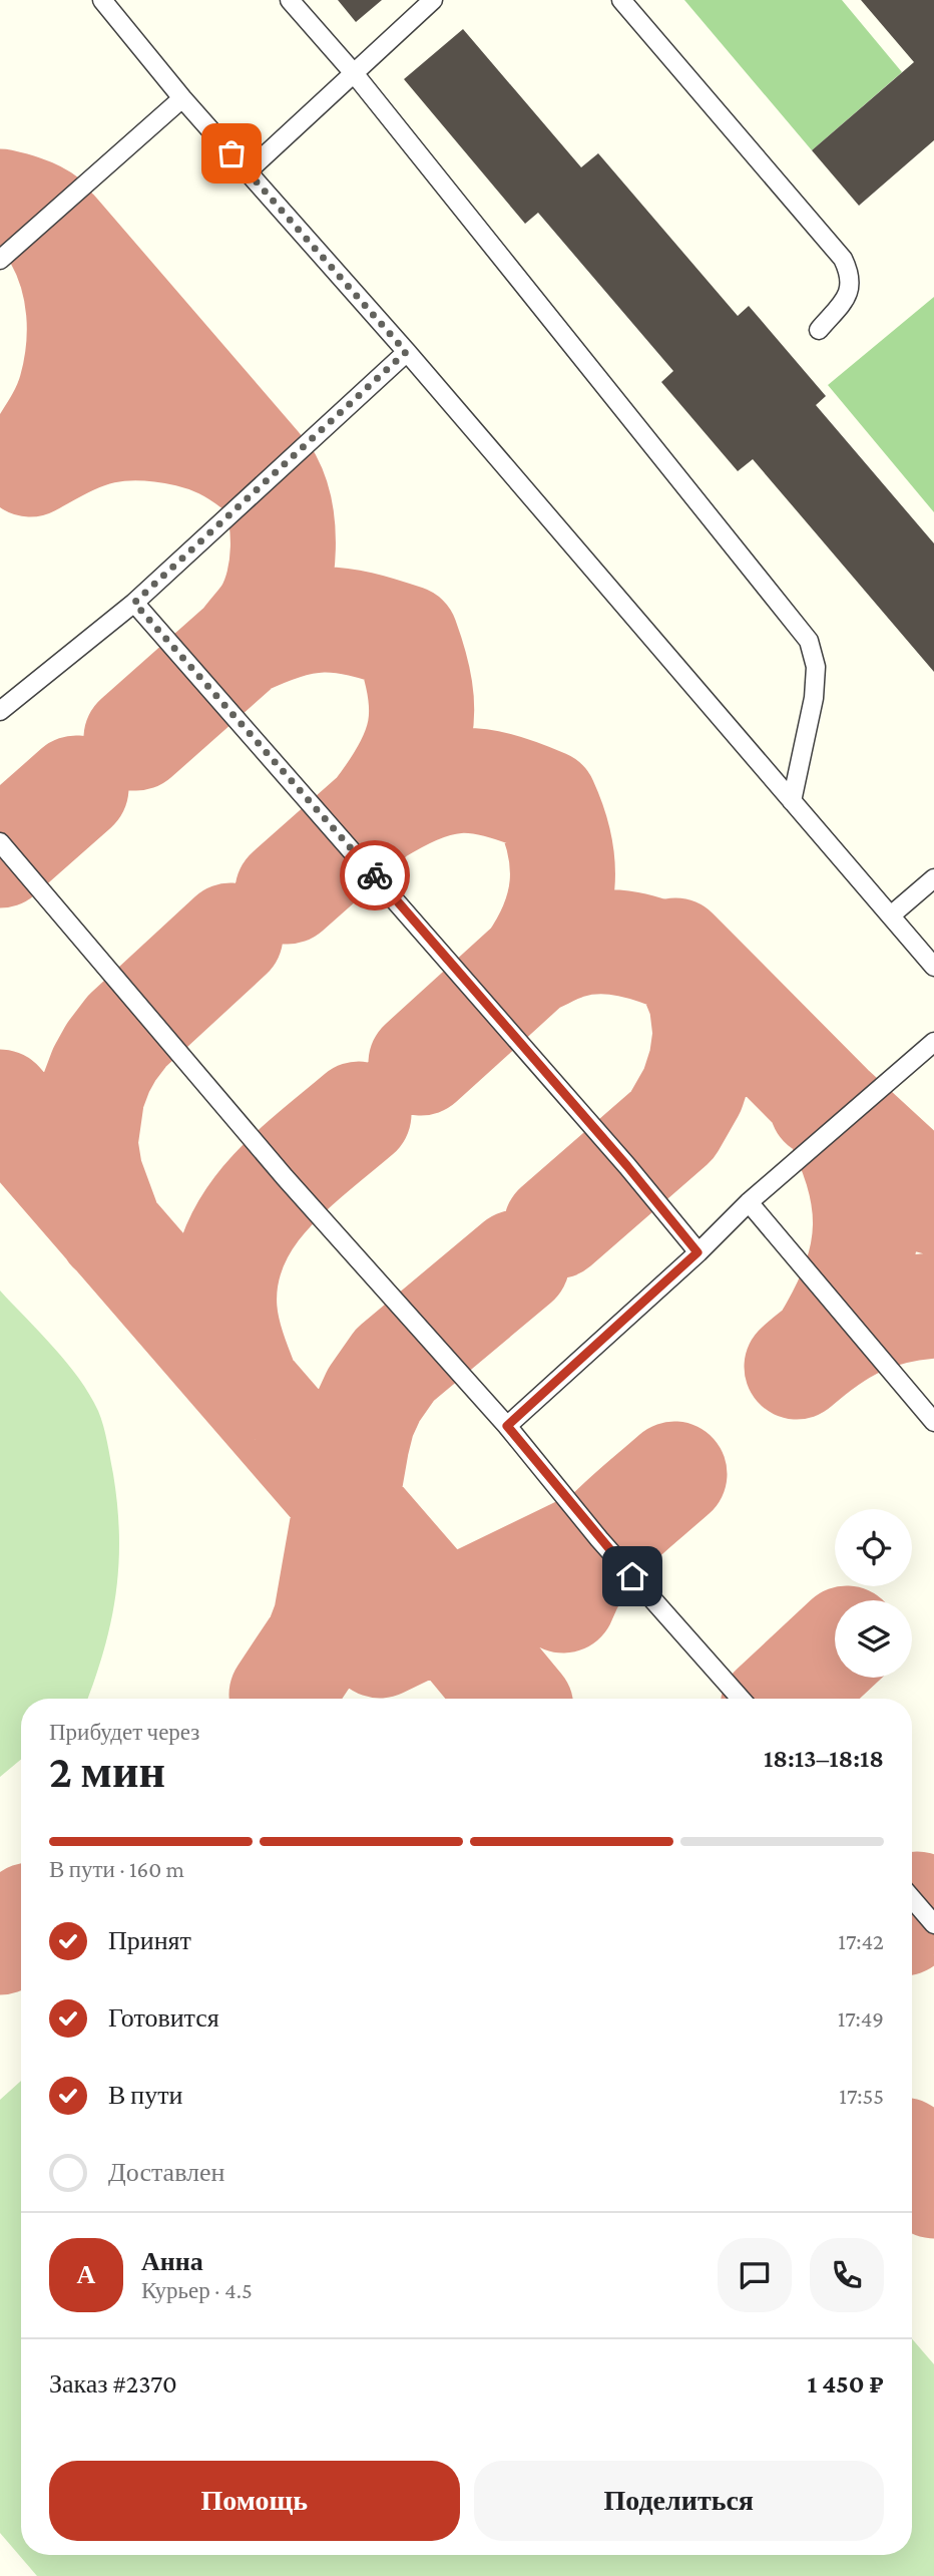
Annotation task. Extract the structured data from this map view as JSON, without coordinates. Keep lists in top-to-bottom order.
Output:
{
  "page": {
    "heading": ["2 мин", "Прибудет через", "18:13–18:18"],
    "panel": [
      "Анна",
      "Курьер · 4.5",
      "Заказ #2370",
      "1 450 ₽"
    ],
    "bar": "В пути · 160 m",
    "list": [
      ["Принят", "17:42"],
      ["Готовится", "17:49"],
      ["В пути", "17:55"],
      "Доставлен"
    ],
    "round": "А",
    "buttons": ["Помощь", "Поделиться"]
  }
}
